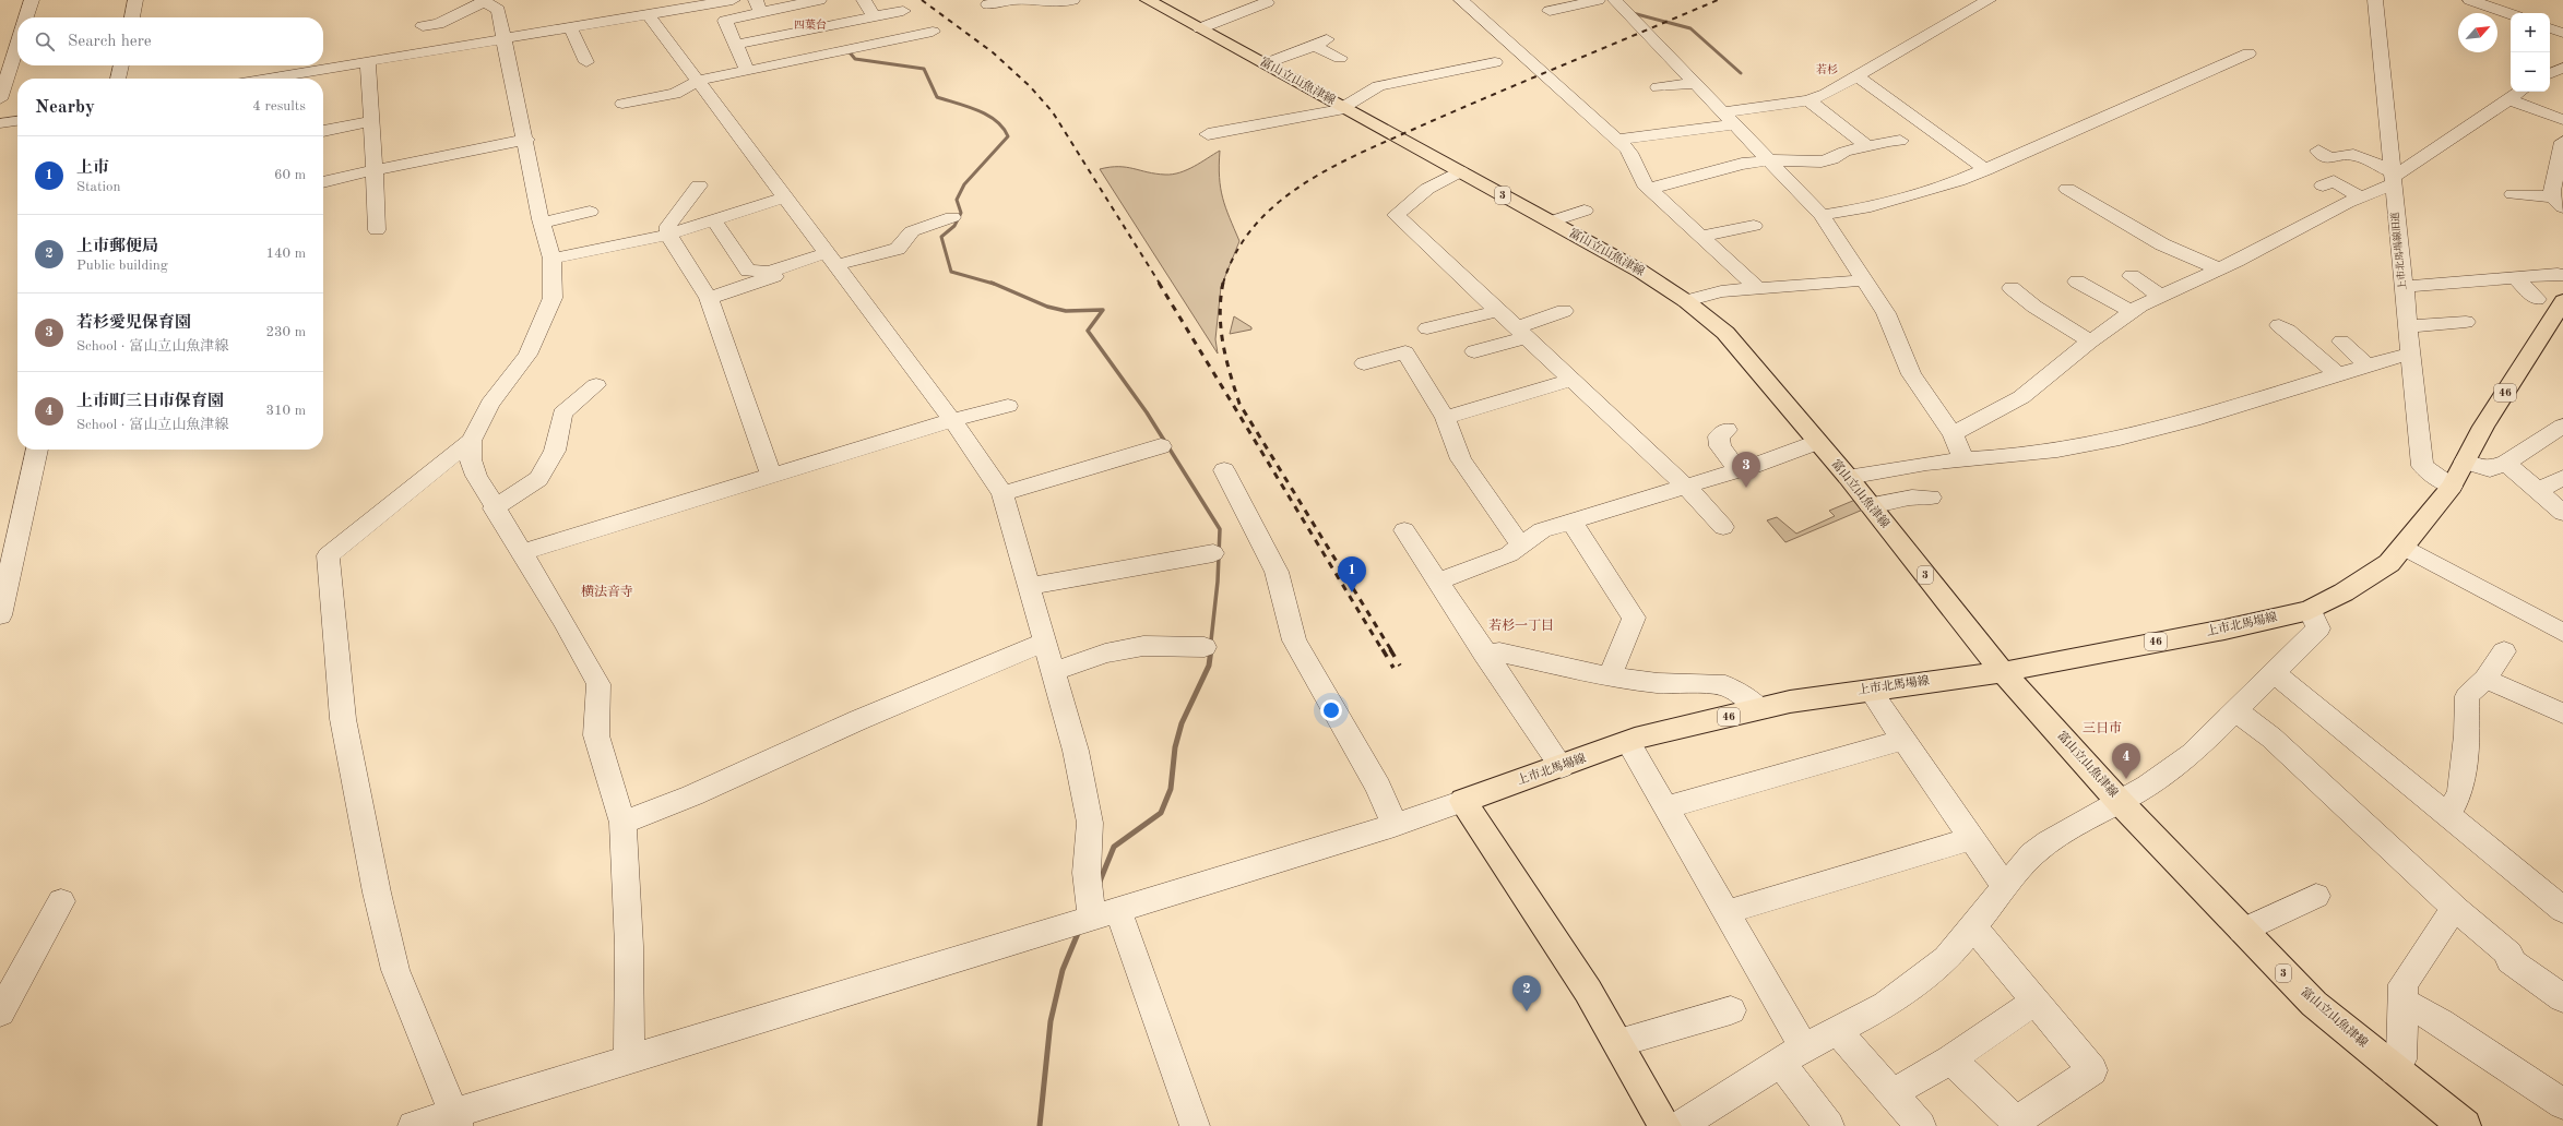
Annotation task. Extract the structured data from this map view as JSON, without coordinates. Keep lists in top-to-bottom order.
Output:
{
  "streets": {
    "main road": [
      "富山立山魚津線",
      "3",
      "46",
      "上市北馬場線"
    ],
    "street": ["上市北馬場線旧道"]
  },
  "crossings": [
    ["富山立山魚津線", "上市北馬場線"],
    ["上市北馬場線旧道", "上市北馬場線"]
  ],
  "districts": [
    "四葉台",
    "若杉",
    "横法音寺",
    "若杉一丁目",
    "三日市"
  ],
  "north": "top right",
  "page": {
    "map_buttons": ["+", "−"],
    "search": "Search here",
    "heading": ["Nearby", "4 results"],
    "list": [
      {
        "mark": "1",
        "name": "上市",
        "note": "Station",
        "value": "60 m"
      },
      {
        "mark": "2",
        "name": "上市郵便局",
        "note": "Public building",
        "value": "140 m"
      },
      {
        "mark": "3",
        "name": "若杉愛児保育園",
        "note": "School · 富山立山魚津線",
        "value": "230 m"
      },
      {
        "mark": "4",
        "name": "上市町三日市保育園",
        "note": "School · 富山立山魚津線",
        "value": "310 m"
      }
    ],
    "pins": [
      "3",
      "1",
      "4",
      "2"
    ]
  }
}
